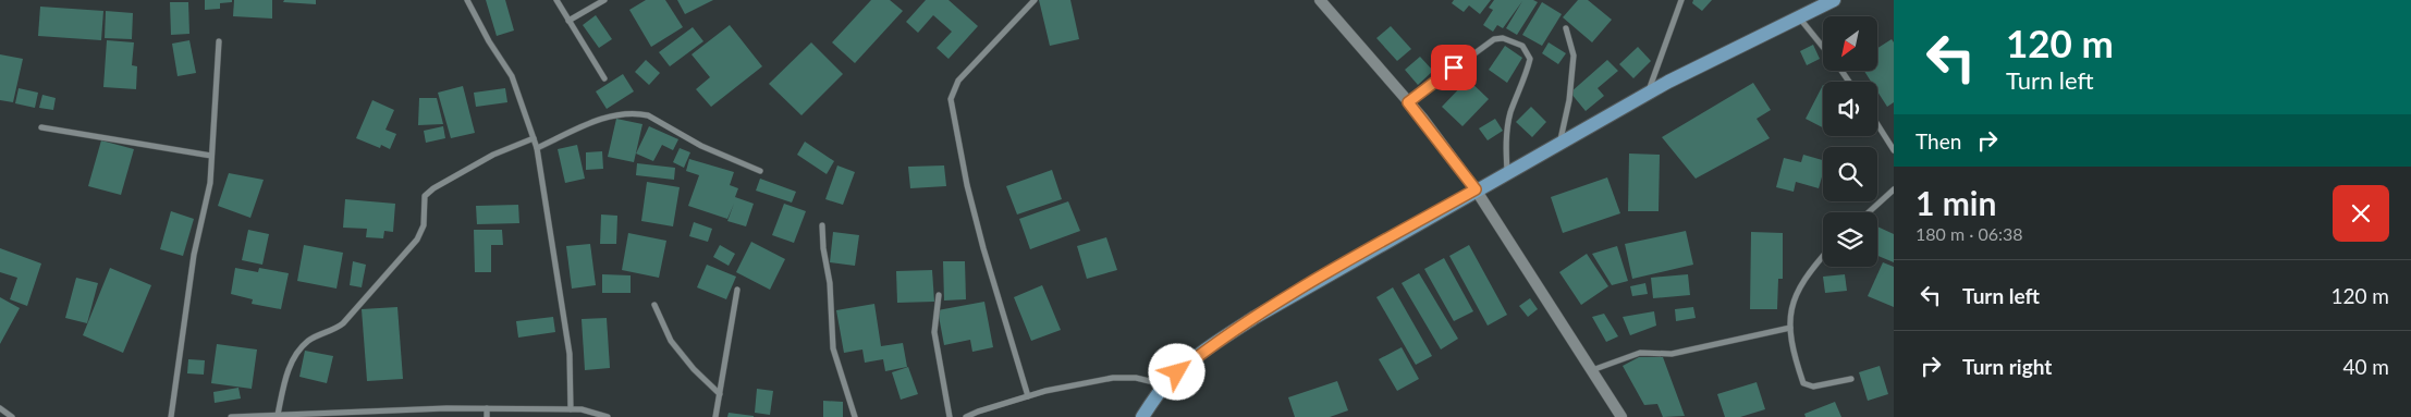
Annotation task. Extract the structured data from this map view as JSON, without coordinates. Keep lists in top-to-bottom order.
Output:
{
  "north": "bottom left",
  "page": {
    "turn": ["120 m", "Turn left"],
    "then": "Then",
    "heading": ["1 min", "180 m · 06:38"],
    "list": [
      {
        "name": "Turn left",
        "value": "120 m"
      },
      {
        "name": "Turn right",
        "value": "40 m"
      }
    ]
  }
}
